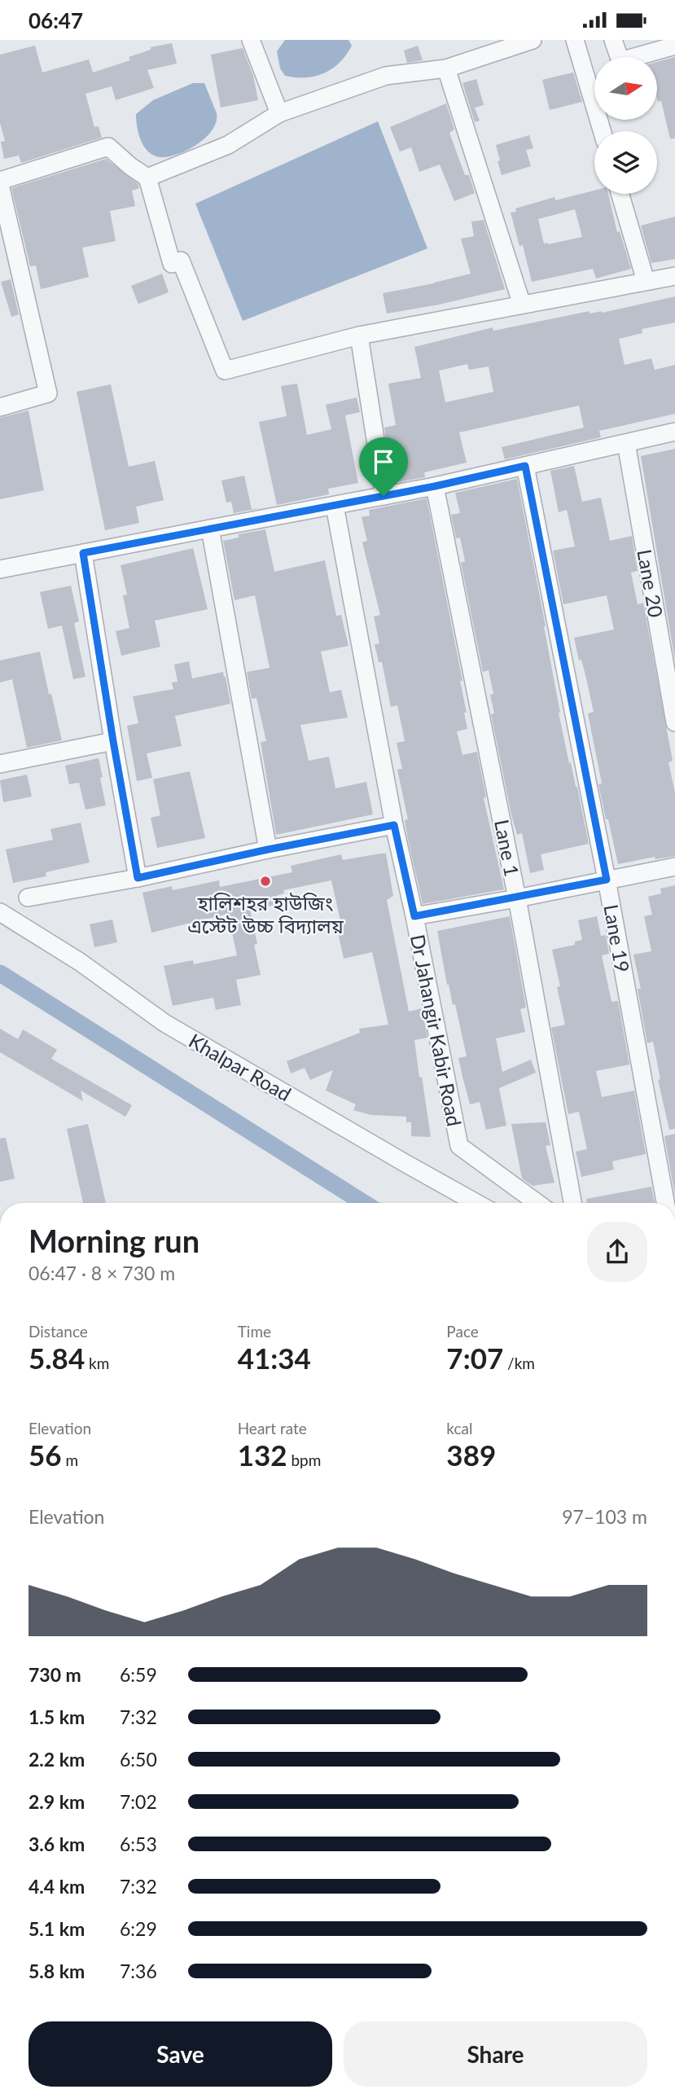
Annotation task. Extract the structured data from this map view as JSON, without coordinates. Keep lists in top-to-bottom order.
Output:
{
  "streets": {
    "street": [
      "Lane 20",
      "Lane 1",
      "Lane 19",
      "Dr Jahangir Kabir Road",
      "Khalpar Road"
    ]
  },
  "places": ["হালিশহর হাউজিং এস্টেট উচ্চ বিদ্যালয়"],
  "north": "right",
  "page": {
    "status": "06:47",
    "heading": ["Morning run", "06:47 · 8 × 730 m"],
    "stats": [
      ["Distance", "5.84 km"],
      ["Time", "41:34"],
      ["Pace", "7:07 /km"],
      ["Elevation", "56 m"],
      ["Heart rate", "132 bpm"],
      ["kcal", "389"]
    ],
    "chart": ["Elevation", "97–103 m"],
    "list": [
      {
        "name": "730 m",
        "note": "6:59"
      },
      {
        "name": "1.5 km",
        "note": "7:32"
      },
      {
        "name": "2.2 km",
        "note": "6:50"
      },
      {
        "name": "2.9 km",
        "note": "7:02"
      },
      {
        "name": "3.6 km",
        "note": "6:53"
      },
      {
        "name": "4.4 km",
        "note": "7:32"
      },
      {
        "name": "5.1 km",
        "note": "6:29"
      },
      {
        "name": "5.8 km",
        "note": "7:36"
      }
    ],
    "buttons": ["Save", "Share"]
  }
}
